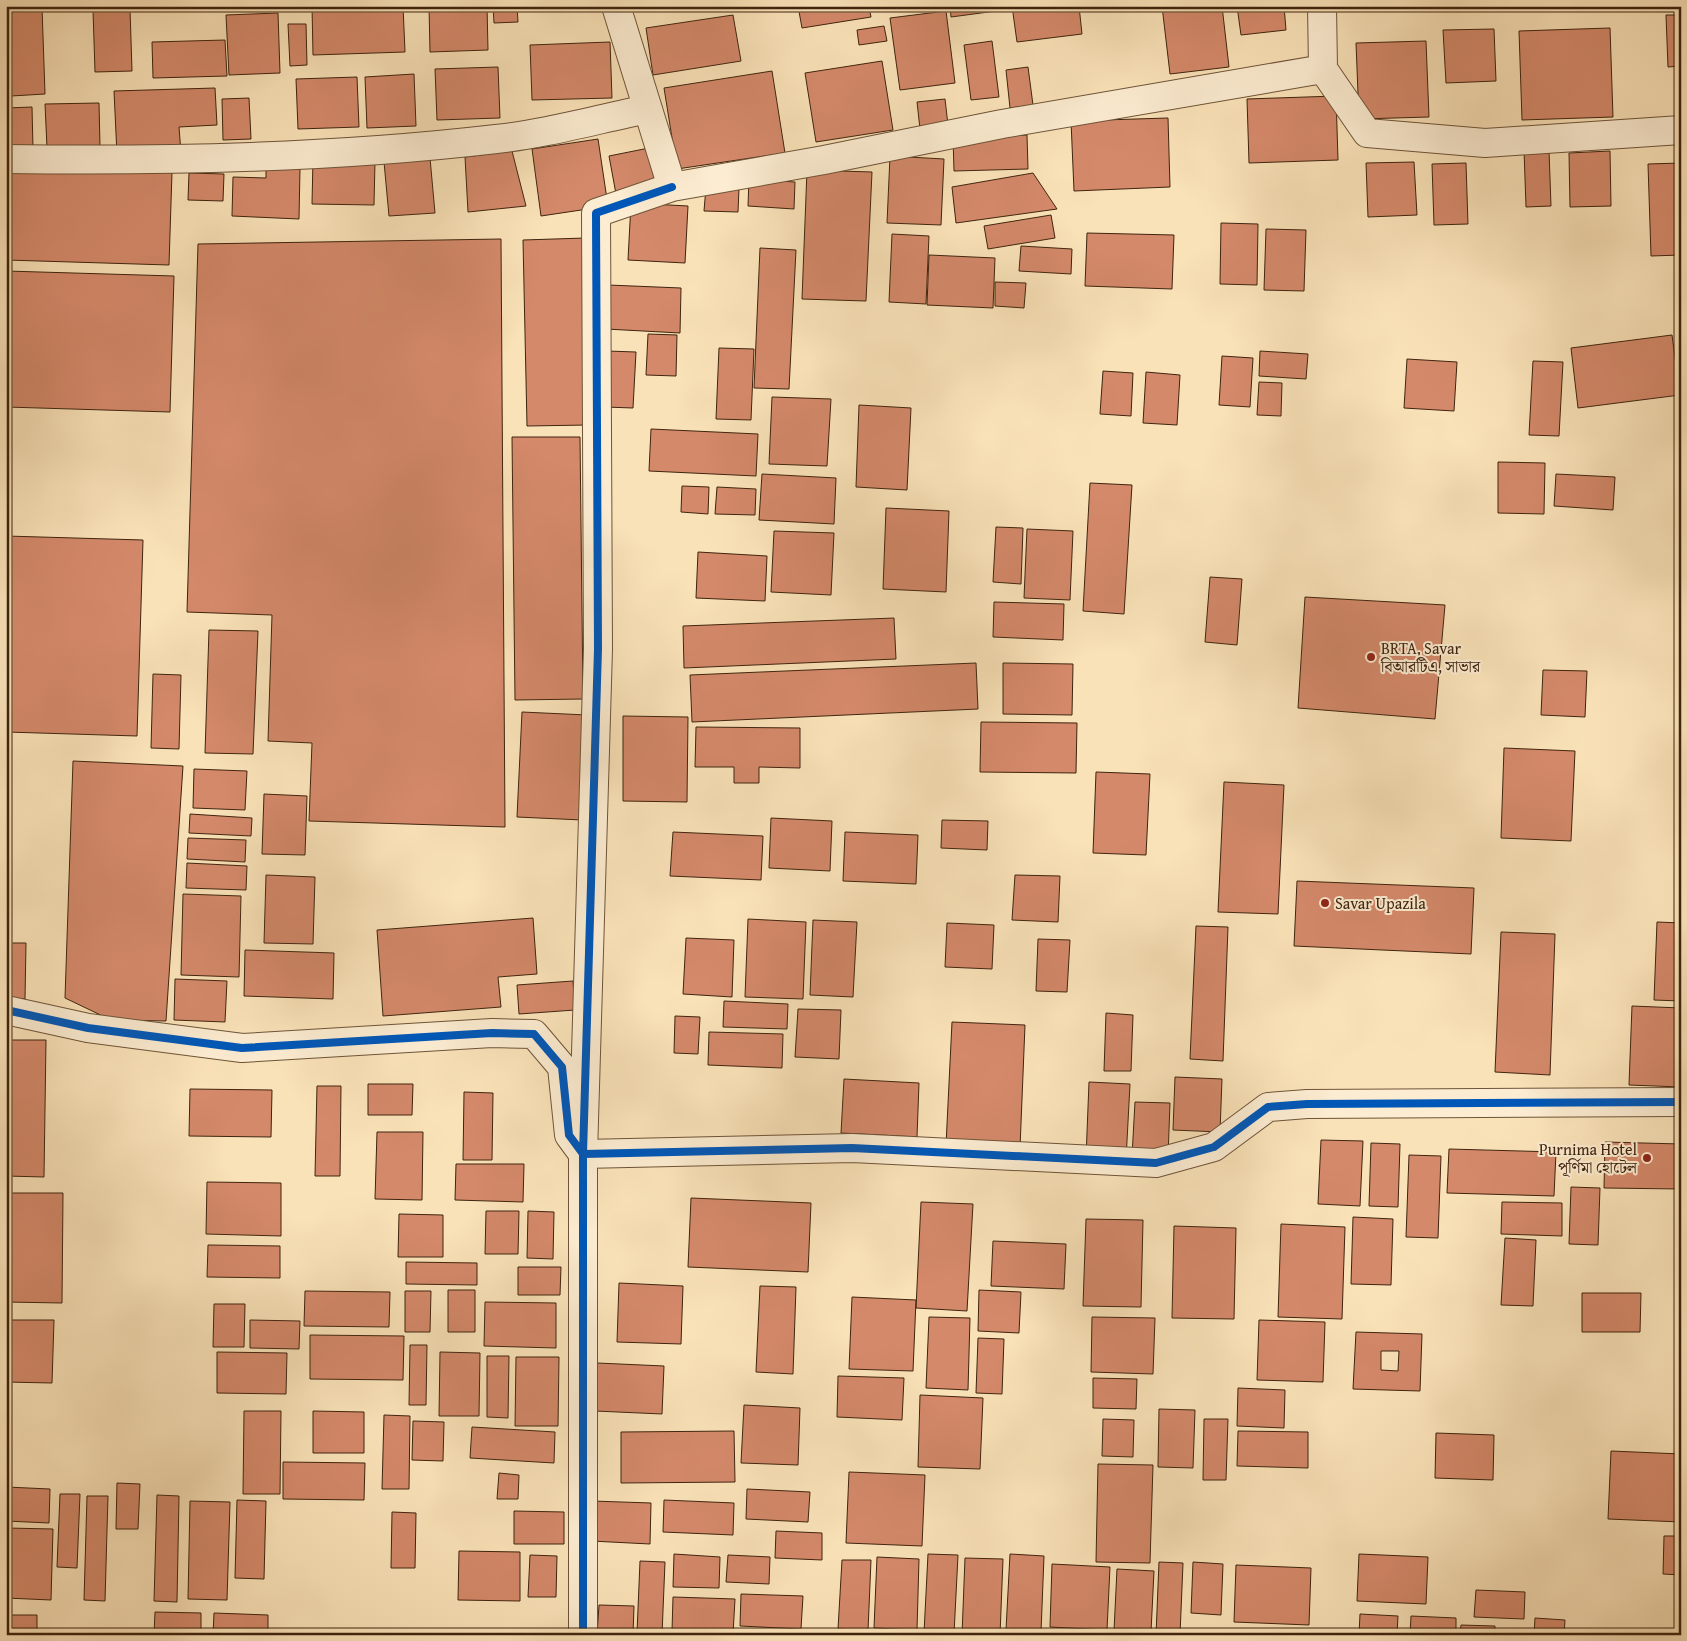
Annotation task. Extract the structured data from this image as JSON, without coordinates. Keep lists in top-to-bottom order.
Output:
{
  "places": ["BRTA, Savar বিআরটিএ, সাভার", "Savar Upazila", "Purnima Hotel পূর্ণিমা হোটেল"]
}
